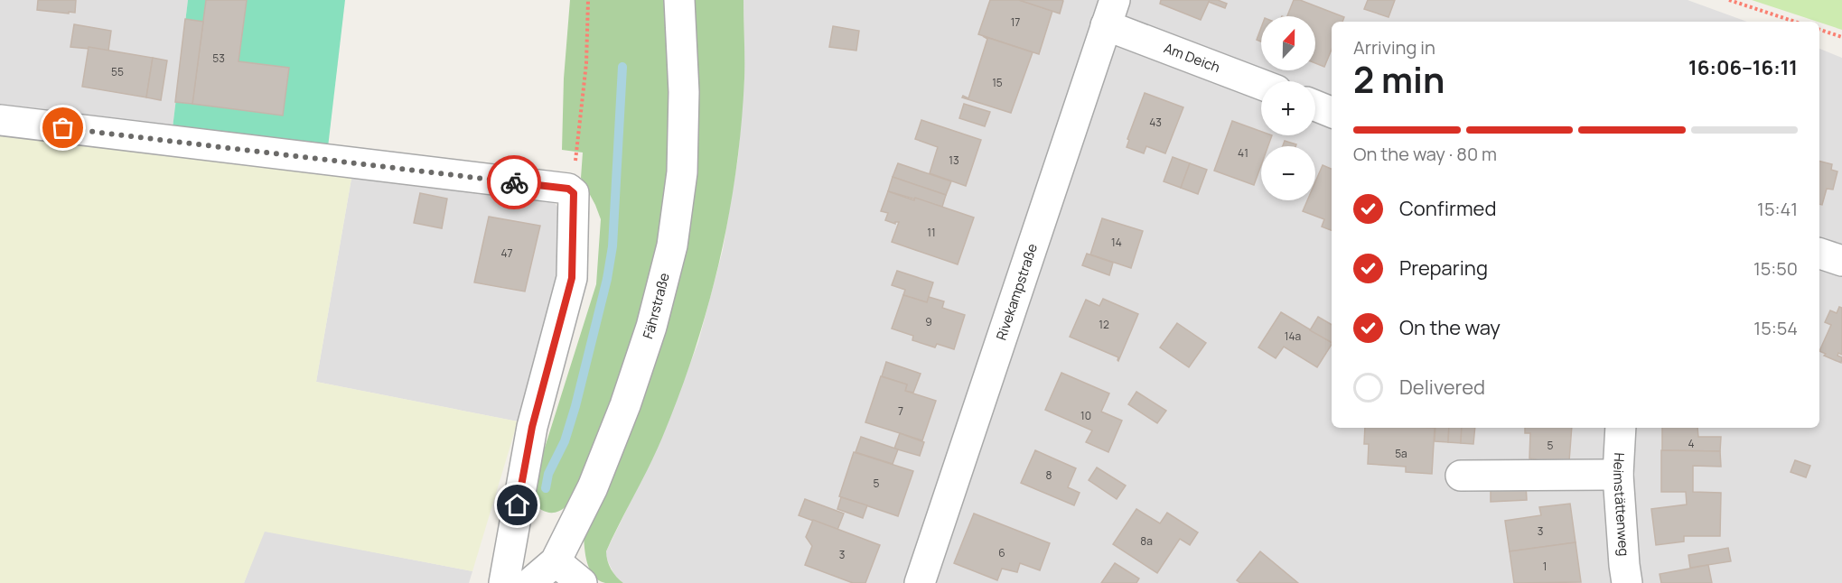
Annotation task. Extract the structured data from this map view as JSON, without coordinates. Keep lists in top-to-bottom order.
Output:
{
  "streets": {
    "street": [
      "Am Deich",
      "Rivekampstraße",
      "Fährstraße",
      "Heimstättenweg"
    ]
  },
  "crossings": [
    ["Am Deich", "Rivekampstraße"]
  ],
  "house_numbers": [
    "17",
    "53",
    "55",
    "15",
    "43",
    "41",
    "13",
    "11",
    "14",
    "47",
    "9",
    "12",
    "14a",
    "7",
    "10",
    "4",
    "5",
    "5a",
    "8",
    "5",
    "3",
    "8a",
    "6",
    "3",
    "1"
  ],
  "north": "top",
  "page": {
    "map_buttons": ["+", "−"],
    "heading": ["2 min", "Arriving in", "16:06–16:11"],
    "bar": "On the way · 80 m",
    "list": [
      ["Confirmed", "15:41"],
      ["Preparing", "15:50"],
      ["On the way", "15:54"],
      "Delivered"
    ]
  }
}
